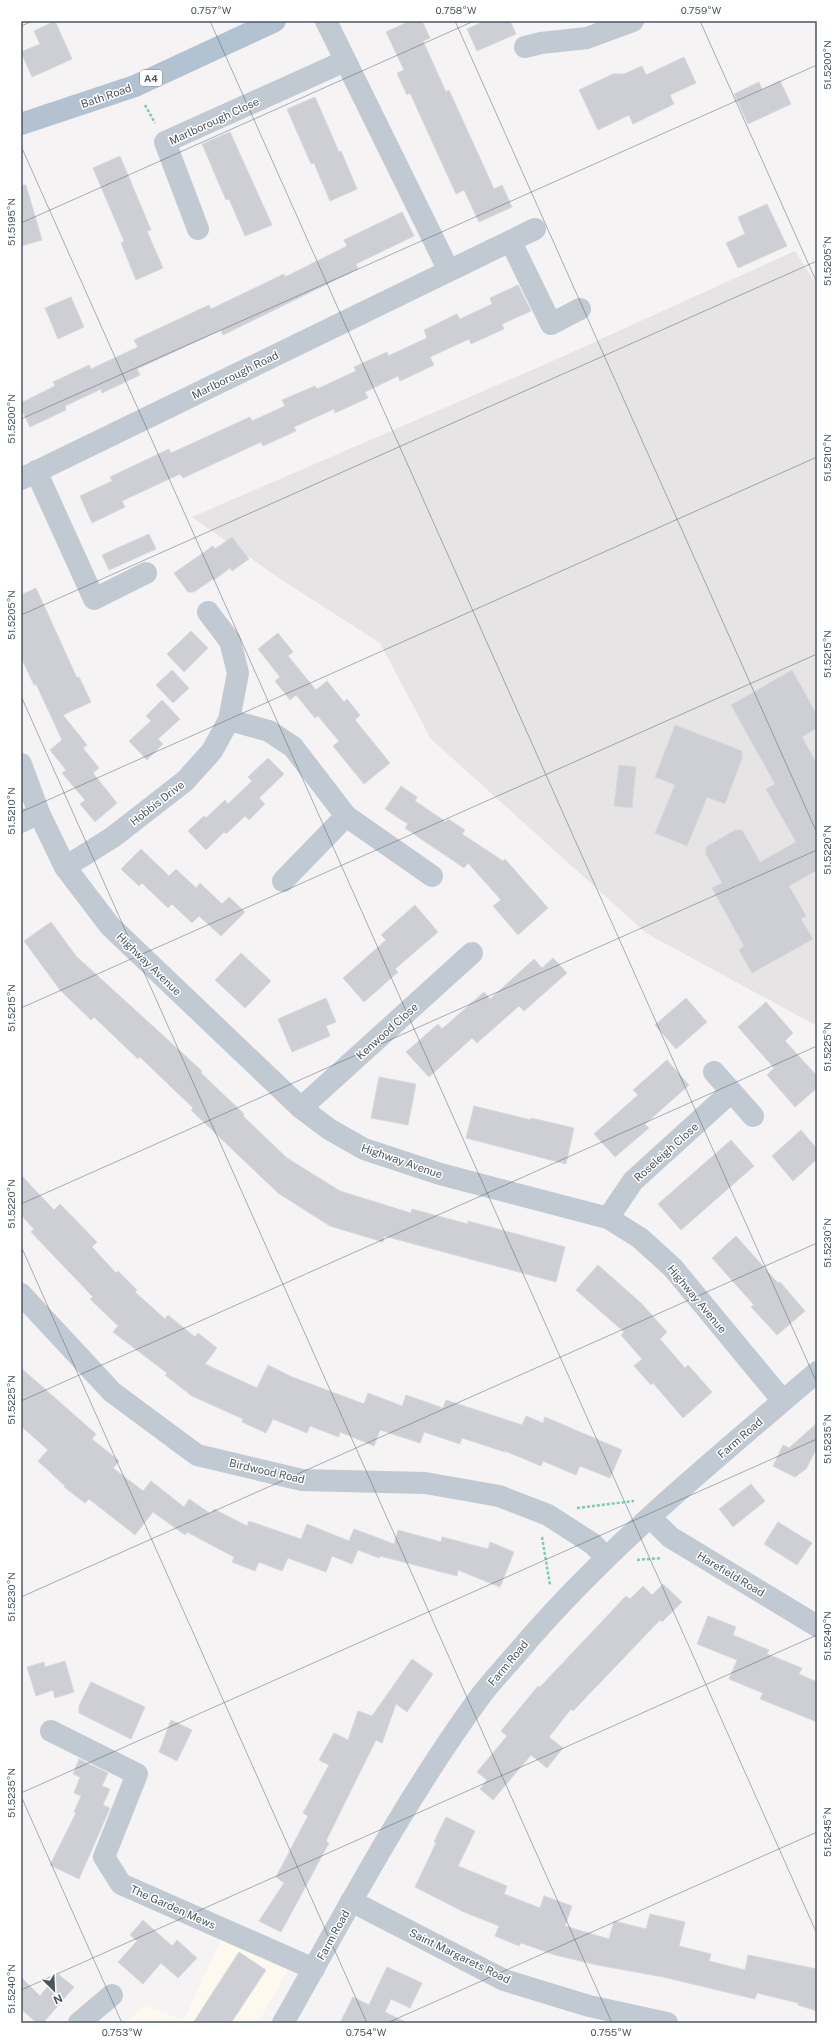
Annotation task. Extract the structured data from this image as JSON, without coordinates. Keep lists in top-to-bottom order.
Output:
{
  "streets": {
    "main road": ["A4", "Bath Road"],
    "street": [
      "Marlborough Close",
      "Marlborough Road",
      "Hobbis Drive",
      "Highway Avenue",
      "Kenwood Close",
      "Roseleigh Close",
      "Farm Road",
      "Birdwood Road",
      "Harefield Road",
      "The Garden Mews",
      "Saint Margarets Road"
    ]
  },
  "crossings": [
    ["Hobbis Drive", "Highway Avenue"],
    ["Highway Avenue", "Kenwood Close"],
    ["Highway Avenue", "Roseleigh Close"],
    ["Highway Avenue", "Farm Road"],
    ["Farm Road", "Birdwood Road"],
    ["Farm Road", "Harefield Road"],
    ["Farm Road", "The Garden Mews"],
    ["Farm Road", "Saint Margarets Road"]
  ],
  "north": "bottom right",
  "coordinates": [
    "0.757°W",
    "0.758°W",
    "0.759°W",
    "51.5200°N",
    "51.5195°N",
    "51.5205°N",
    "51.5210°N",
    "51.5215°N",
    "51.5220°N",
    "51.5225°N",
    "51.5230°N",
    "51.5235°N",
    "51.5240°N",
    "51.5245°N",
    "0.753°W",
    "0.754°W",
    "0.755°W"
  ]
}
